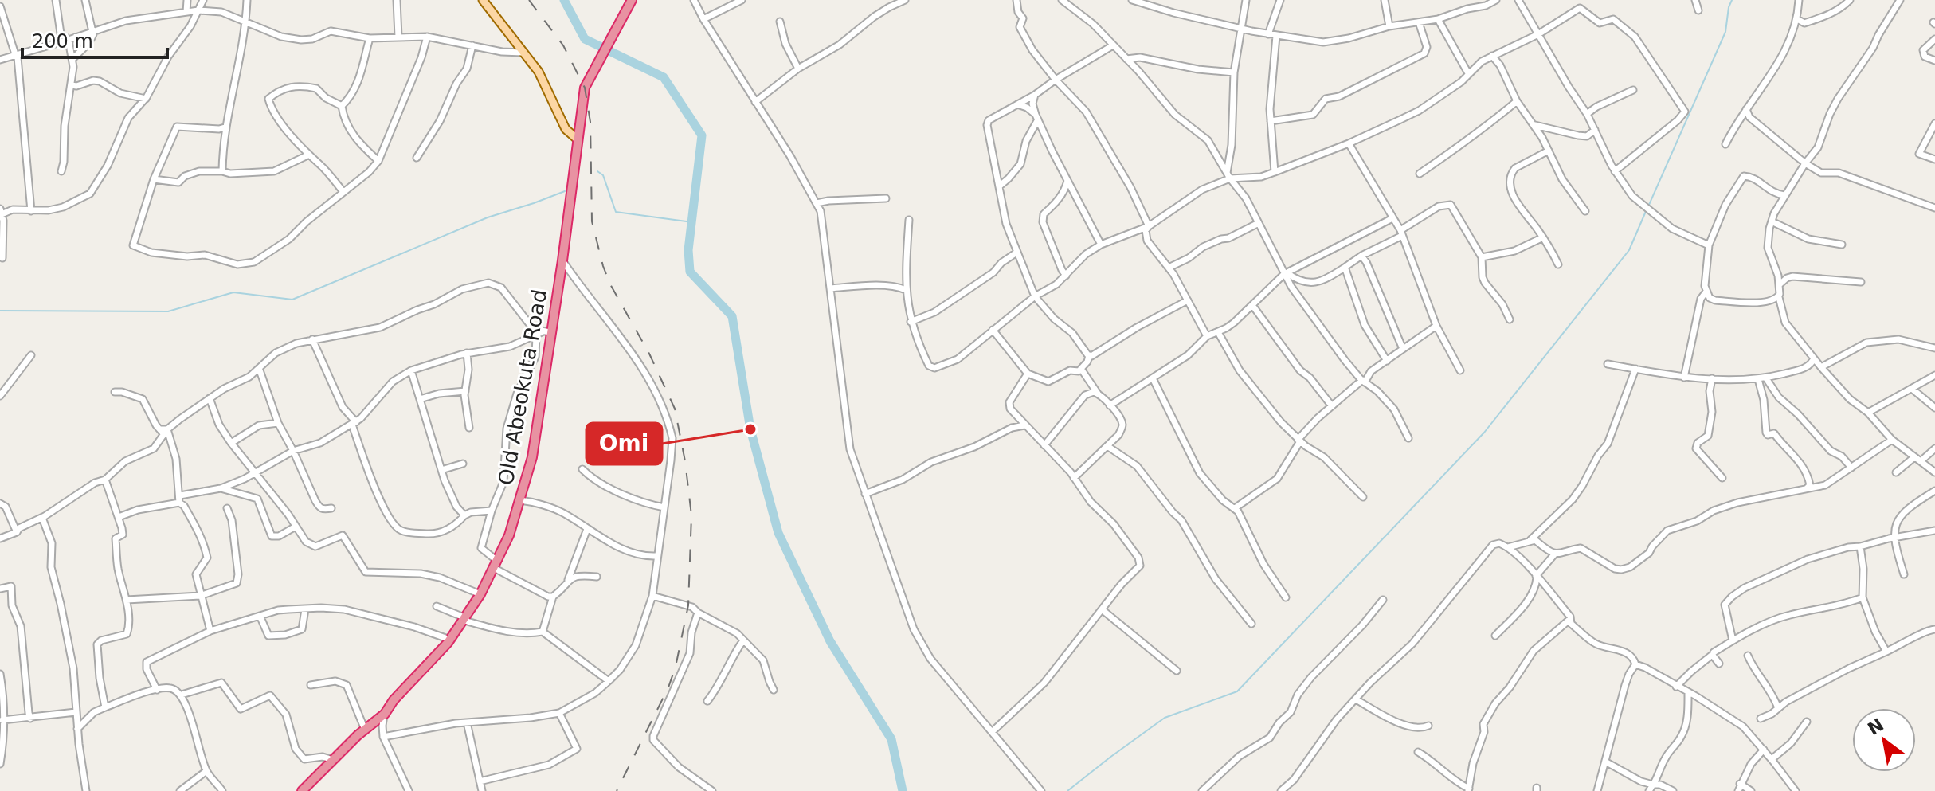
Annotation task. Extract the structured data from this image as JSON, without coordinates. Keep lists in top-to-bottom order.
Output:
{
  "streets": {
    "highway": ["Old Abeokuta Road"]
  },
  "places": ["Omi"],
  "scale_bar": "200 m",
  "north": "top left"
}
